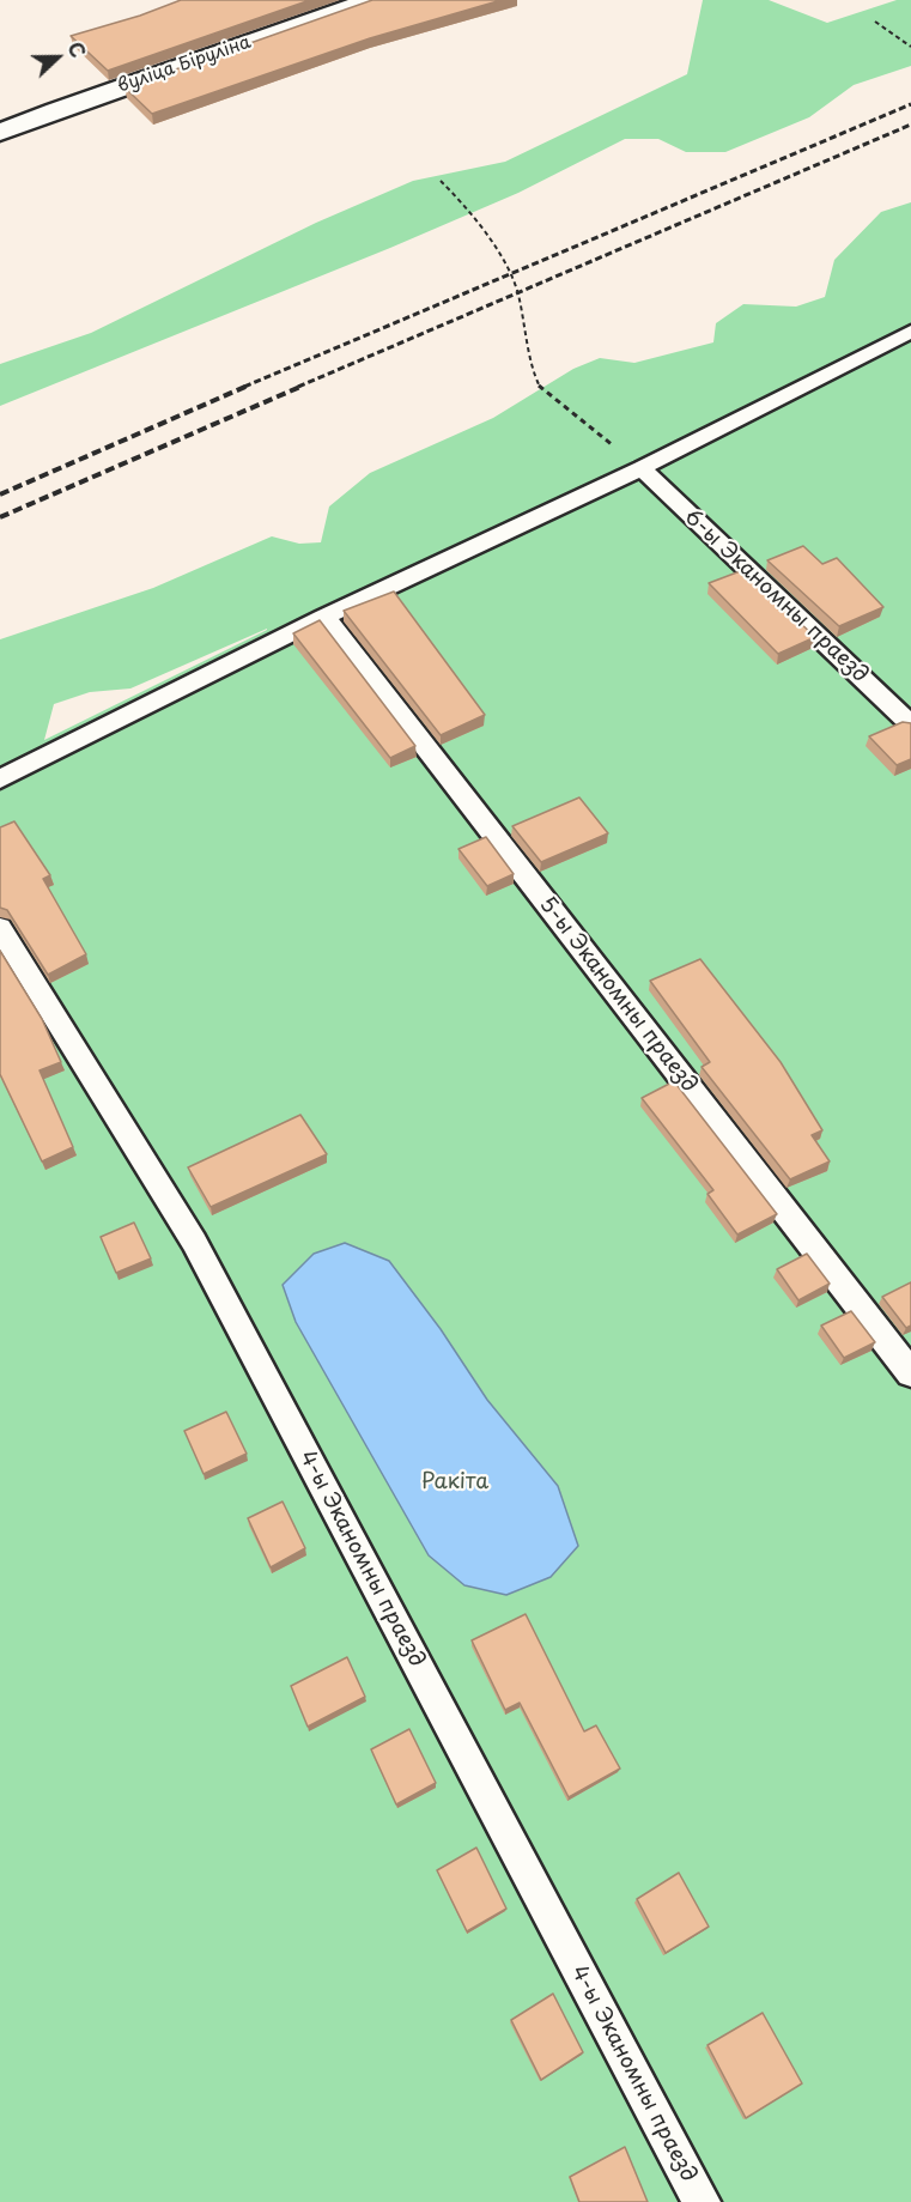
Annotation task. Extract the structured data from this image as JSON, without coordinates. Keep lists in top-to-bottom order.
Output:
{
  "streets": {
    "street": ["вуліца Біруліна"],
    "lane": ["6-ы Эканомны праезд", "5-ы Эканомны праезд", "4-ы Эканомны праезд"]
  },
  "parks": ["Ракіта"],
  "north": "right"
}
